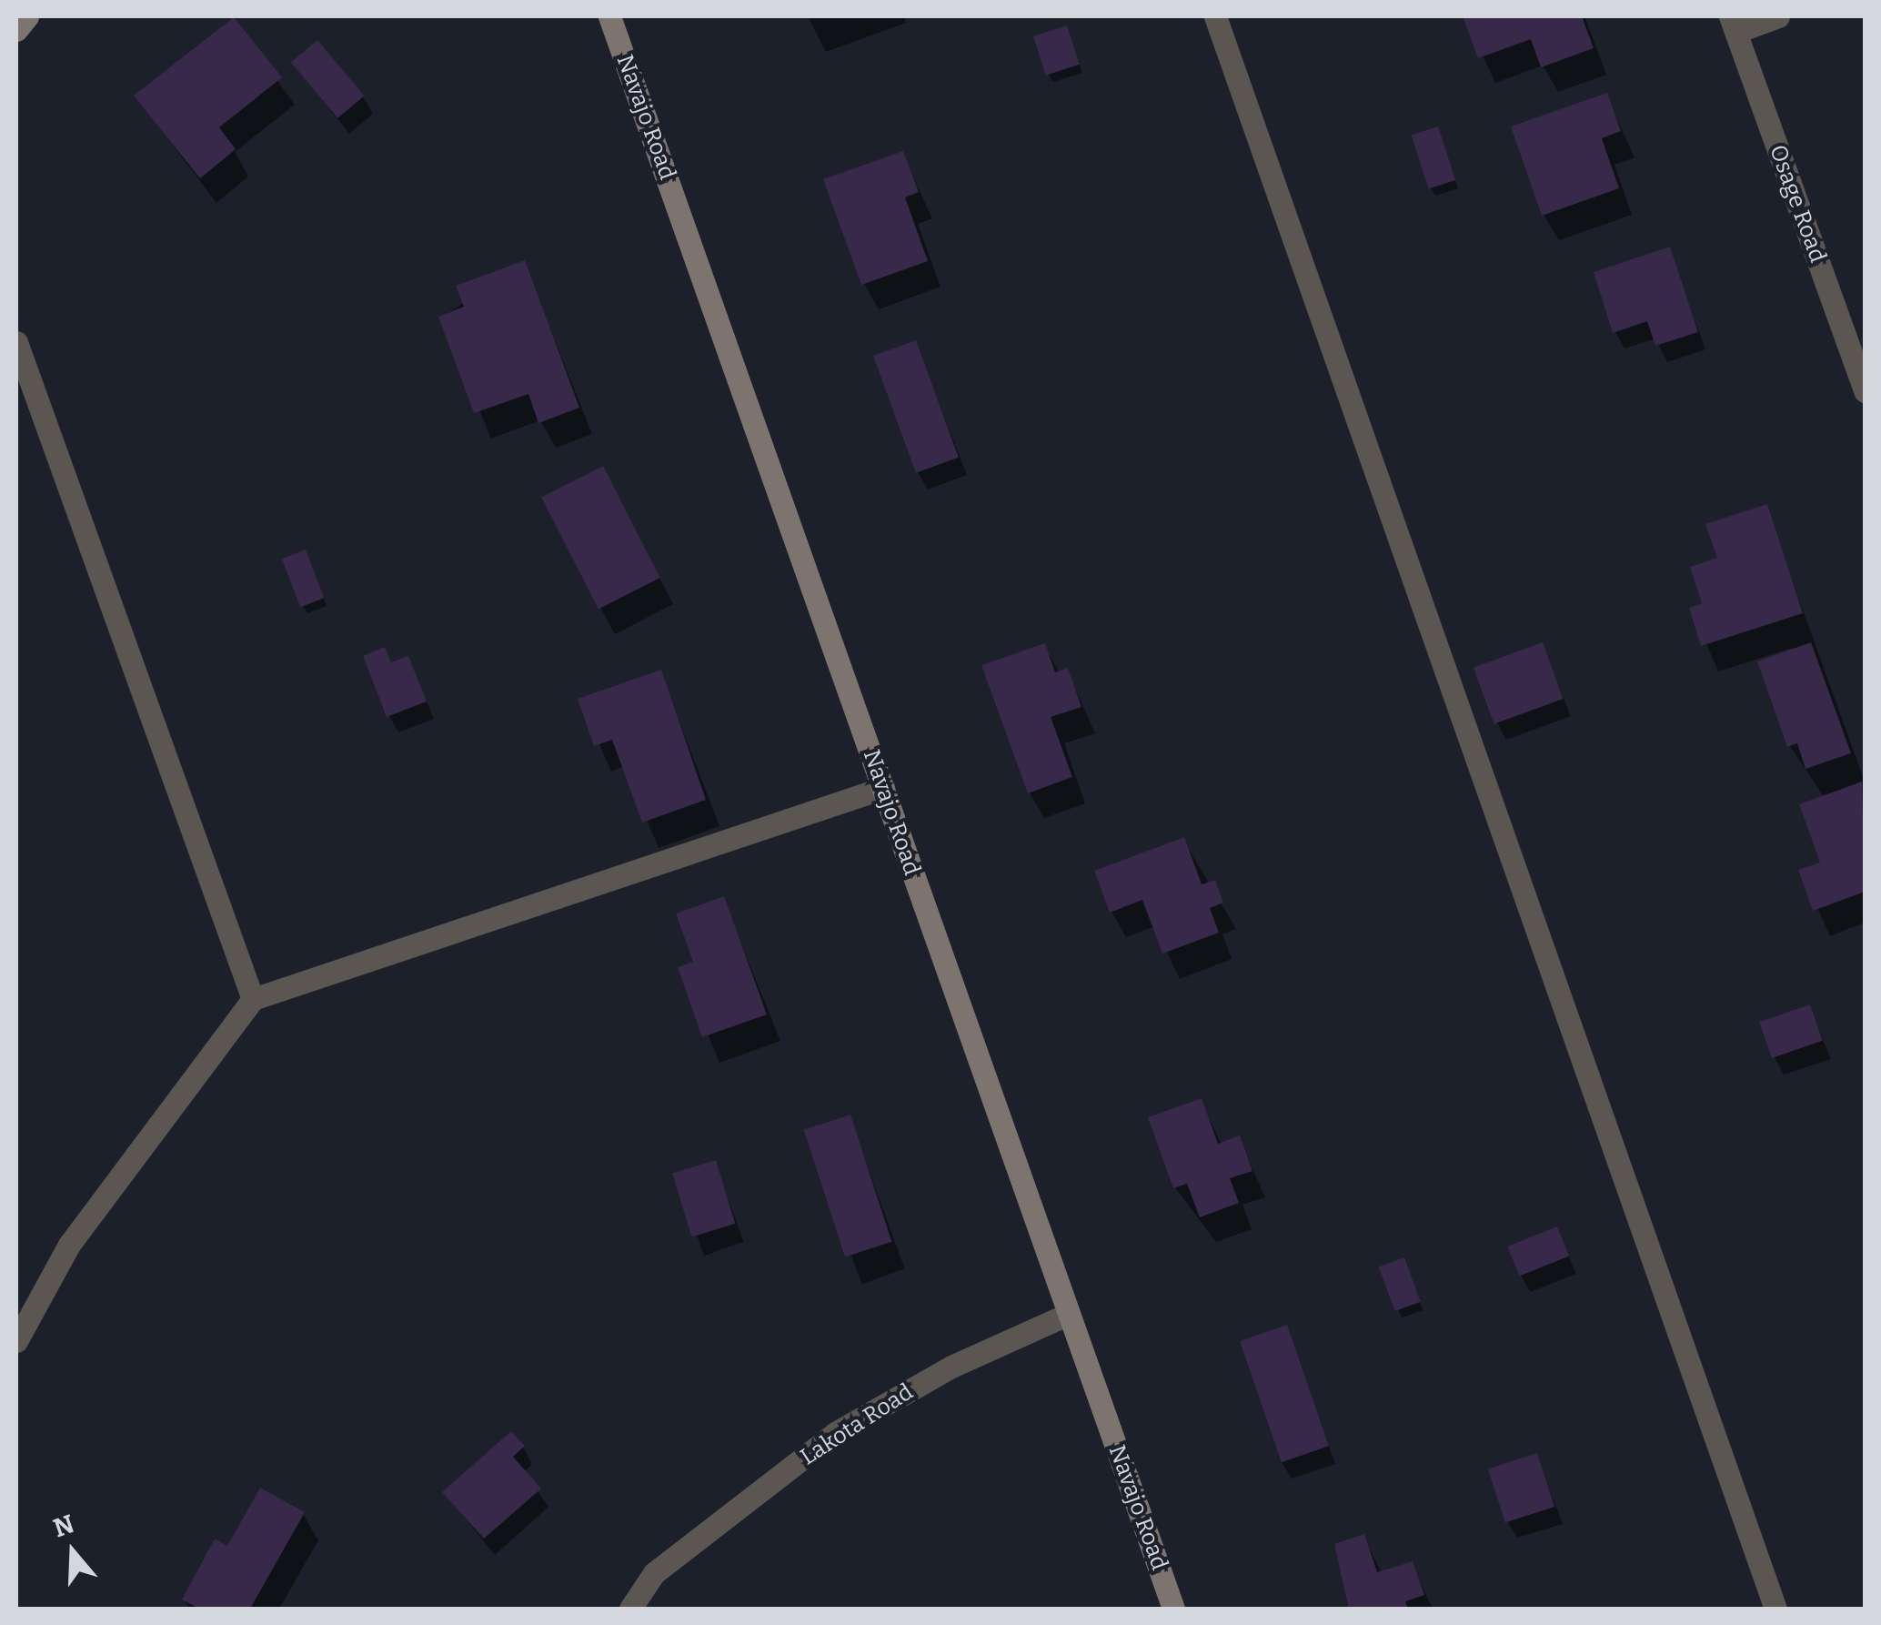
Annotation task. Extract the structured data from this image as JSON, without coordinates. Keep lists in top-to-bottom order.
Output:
{
  "streets": {
    "main road": ["Navajo Road"],
    "street": ["Osage Road", "Lakota Road"]
  },
  "crossings": [
    ["Navajo Road", "Lakota Road"]
  ],
  "north": "top"
}
